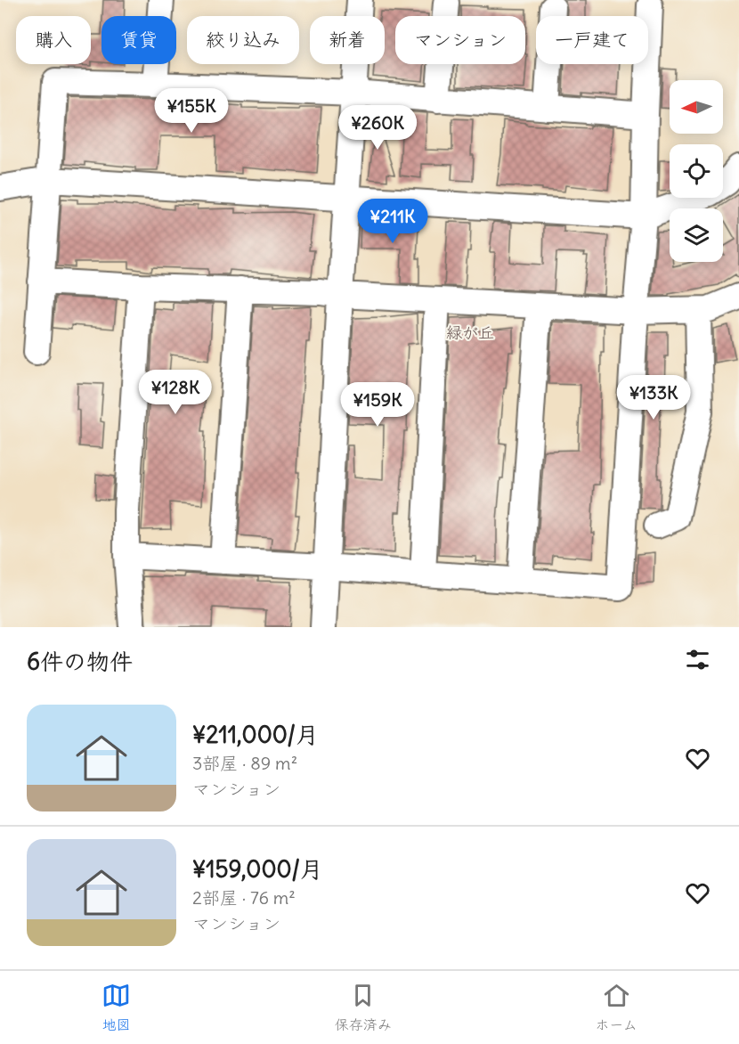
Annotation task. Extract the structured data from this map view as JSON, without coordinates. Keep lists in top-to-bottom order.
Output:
{
  "districts": ["緑が丘"],
  "north": "left",
  "page": {
    "chip": [
      "購入",
      "賃貸",
      "絞り込み",
      "新着",
      "マンション",
      "一戸建て"
    ],
    "price": [
      "¥155K",
      "¥260K",
      "¥211K",
      "¥128K",
      "¥133K",
      "¥159K"
    ],
    "heading": "6件の物件",
    "list": [
      {
        "name": "¥211,000/月",
        "note": "3部屋 · 89 m² · マンション"
      },
      {
        "name": "¥159,000/月",
        "note": "2部屋 · 76 m² · マンション"
      }
    ],
    "tabs": ["地図", "保存済み", "ホーム"]
  }
}
